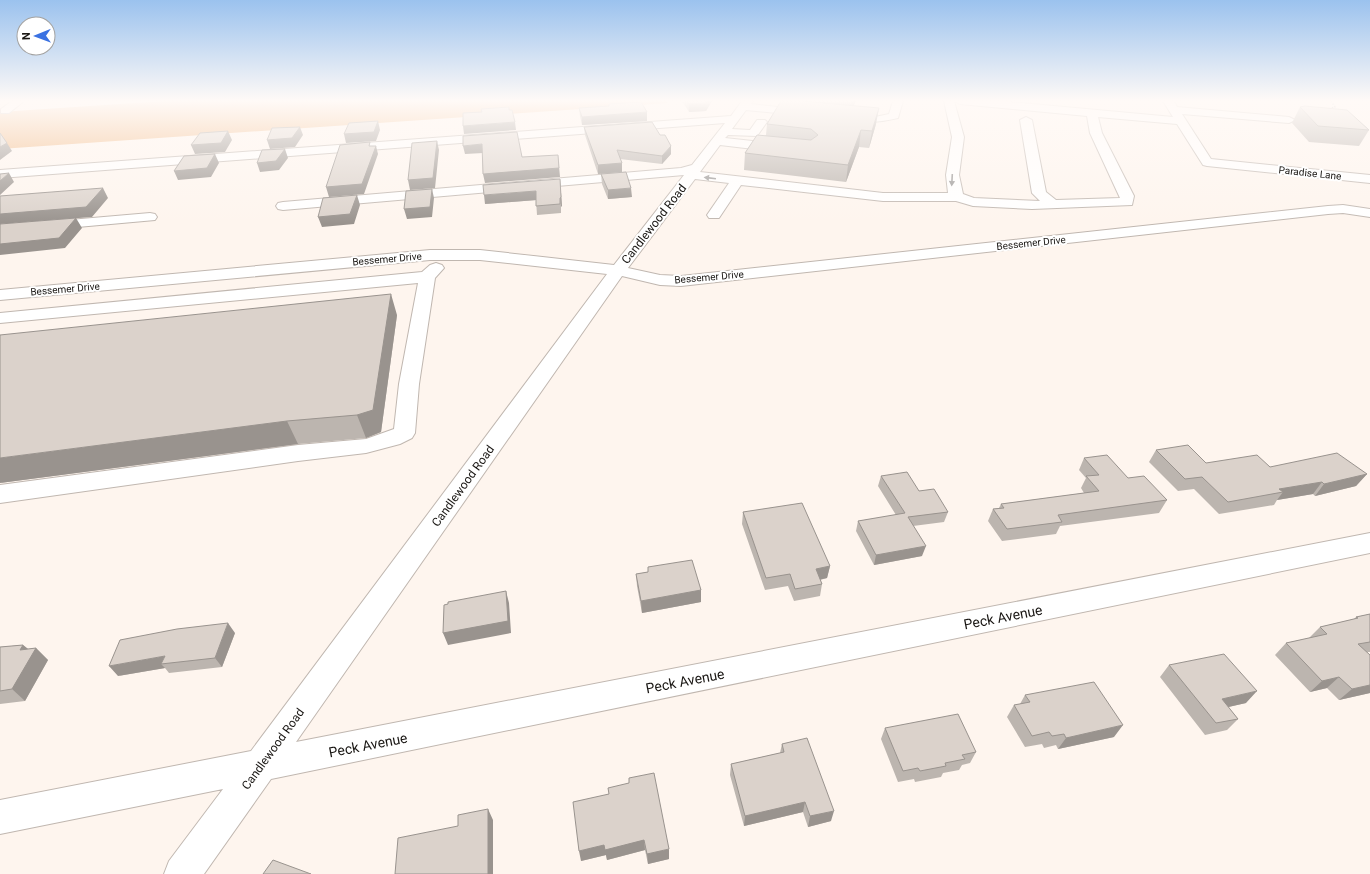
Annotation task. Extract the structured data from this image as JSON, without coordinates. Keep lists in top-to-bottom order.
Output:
{
  "streets": {
    "street": [
      "Paradise Lane",
      "Candlewood Road",
      "Bessemer Drive",
      "Peck Avenue"
    ]
  },
  "crossings": [
    ["Candlewood Road", "Bessemer Drive"],
    ["Candlewood Road", "Peck Avenue"]
  ],
  "north": "left"
}
